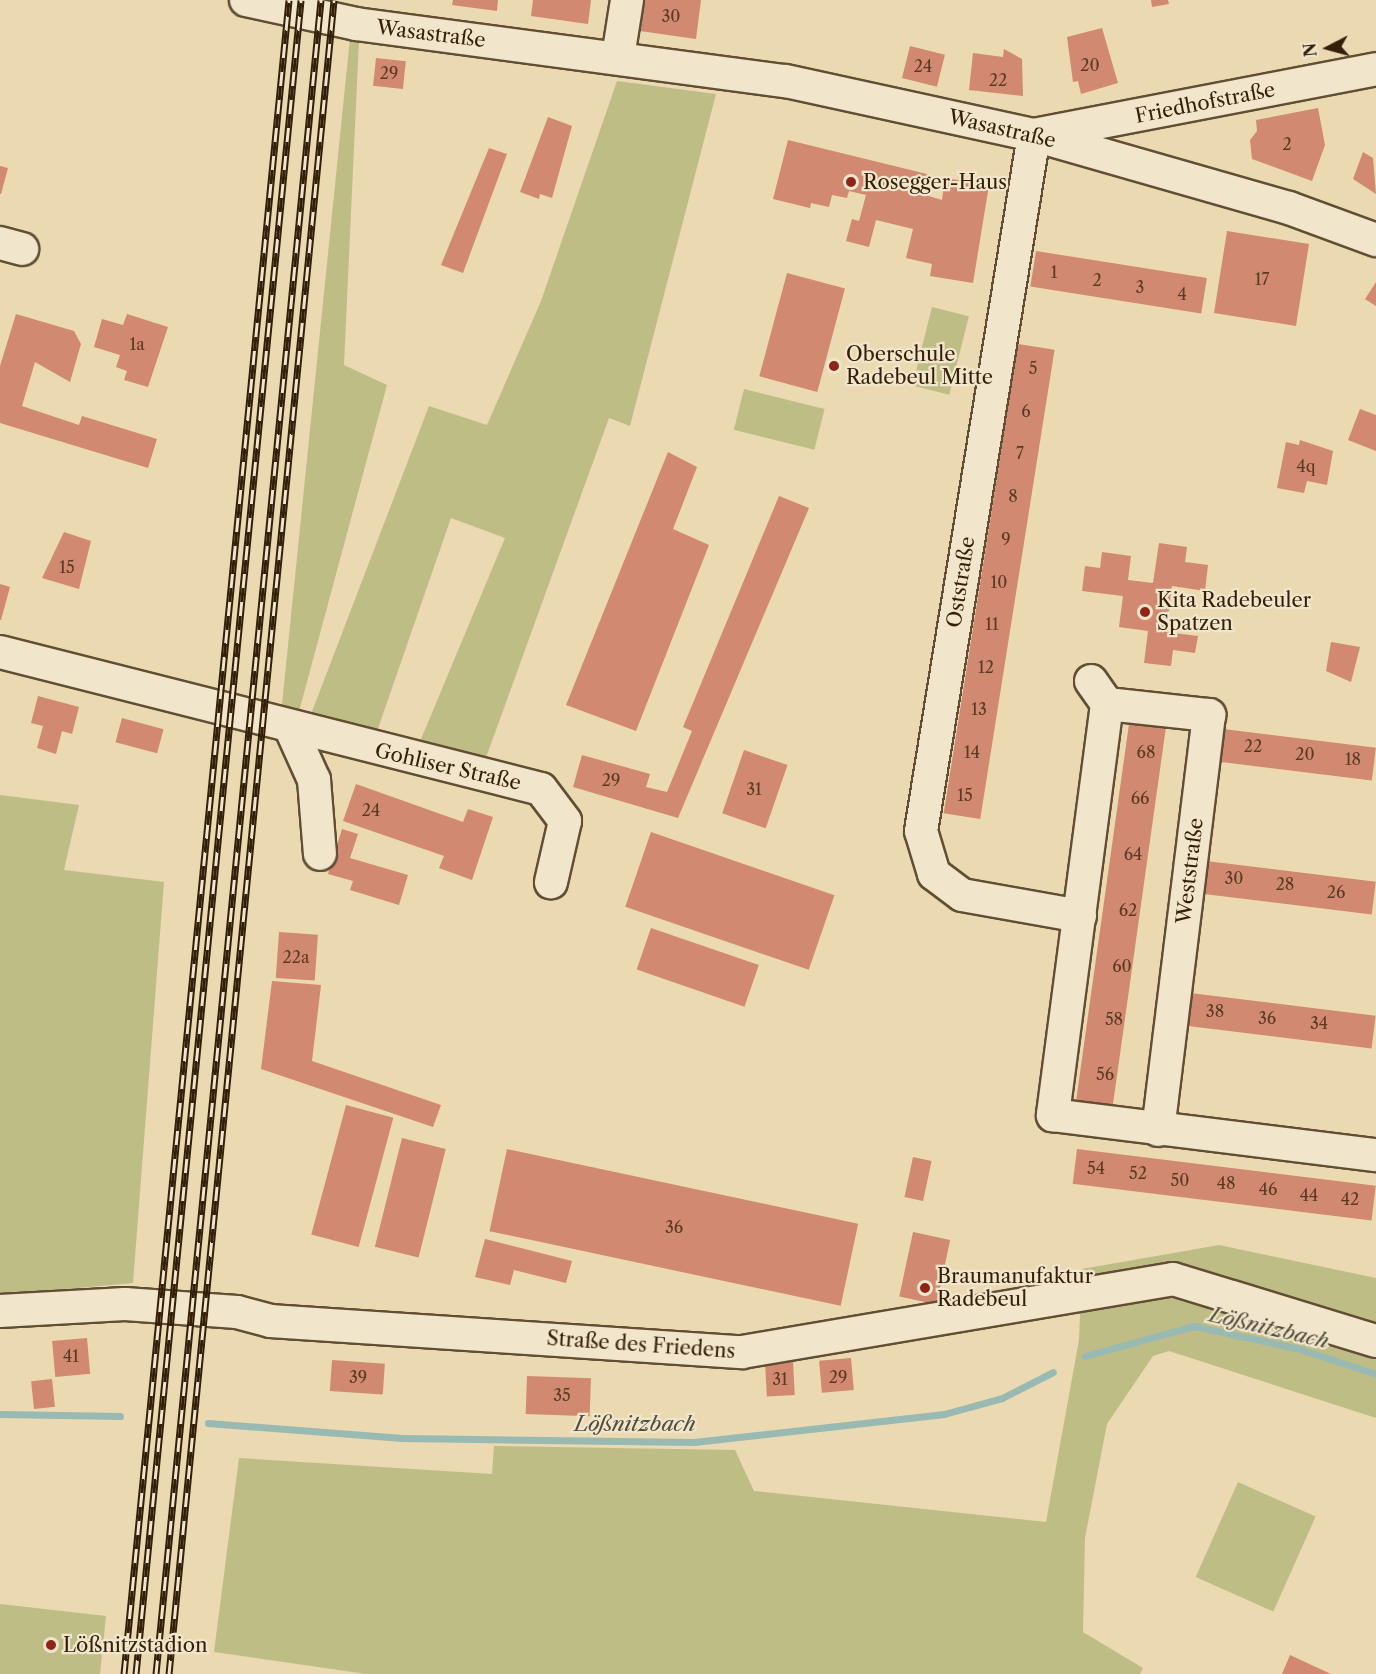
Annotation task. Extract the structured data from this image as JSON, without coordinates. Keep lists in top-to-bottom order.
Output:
{
  "streets": {
    "street": [
      "Wasastraße",
      "Friedhofstraße",
      "Oststraße",
      "Gohliser Straße",
      "Weststraße",
      "Straße des Friedens"
    ]
  },
  "crossings": [
    ["Wasastraße", "Friedhofstraße"],
    ["Wasastraße", "Oststraße"],
    ["Friedhofstraße", "Oststraße"],
    ["Oststraße", "Weststraße"]
  ],
  "water": ["Lößnitzbach"],
  "places": [
    "Rosegger-Haus",
    "Oberschule Radebeul Mitte",
    "Kita Radebeuler Spatzen",
    "Braumanufaktur Radebeul",
    "Lößnitzstadion"
  ],
  "house_numbers": [
    "30",
    "20",
    "24",
    "29",
    "22",
    "2",
    "1",
    "17",
    "2",
    "3",
    "4",
    "1a",
    "5",
    "6",
    "7",
    "4q",
    "8",
    "9",
    "15",
    "10",
    "11",
    "12",
    "13",
    "22",
    "14",
    "68",
    "20",
    "18",
    "29",
    "31",
    "15",
    "66",
    "24",
    "64",
    "30",
    "28",
    "26",
    "62",
    "22a",
    "60",
    "38",
    "36",
    "58",
    "34",
    "56",
    "54",
    "52",
    "50",
    "48",
    "46",
    "44",
    "42",
    "36",
    "41",
    "39",
    "29",
    "31",
    "35"
  ],
  "north": "left"
}
